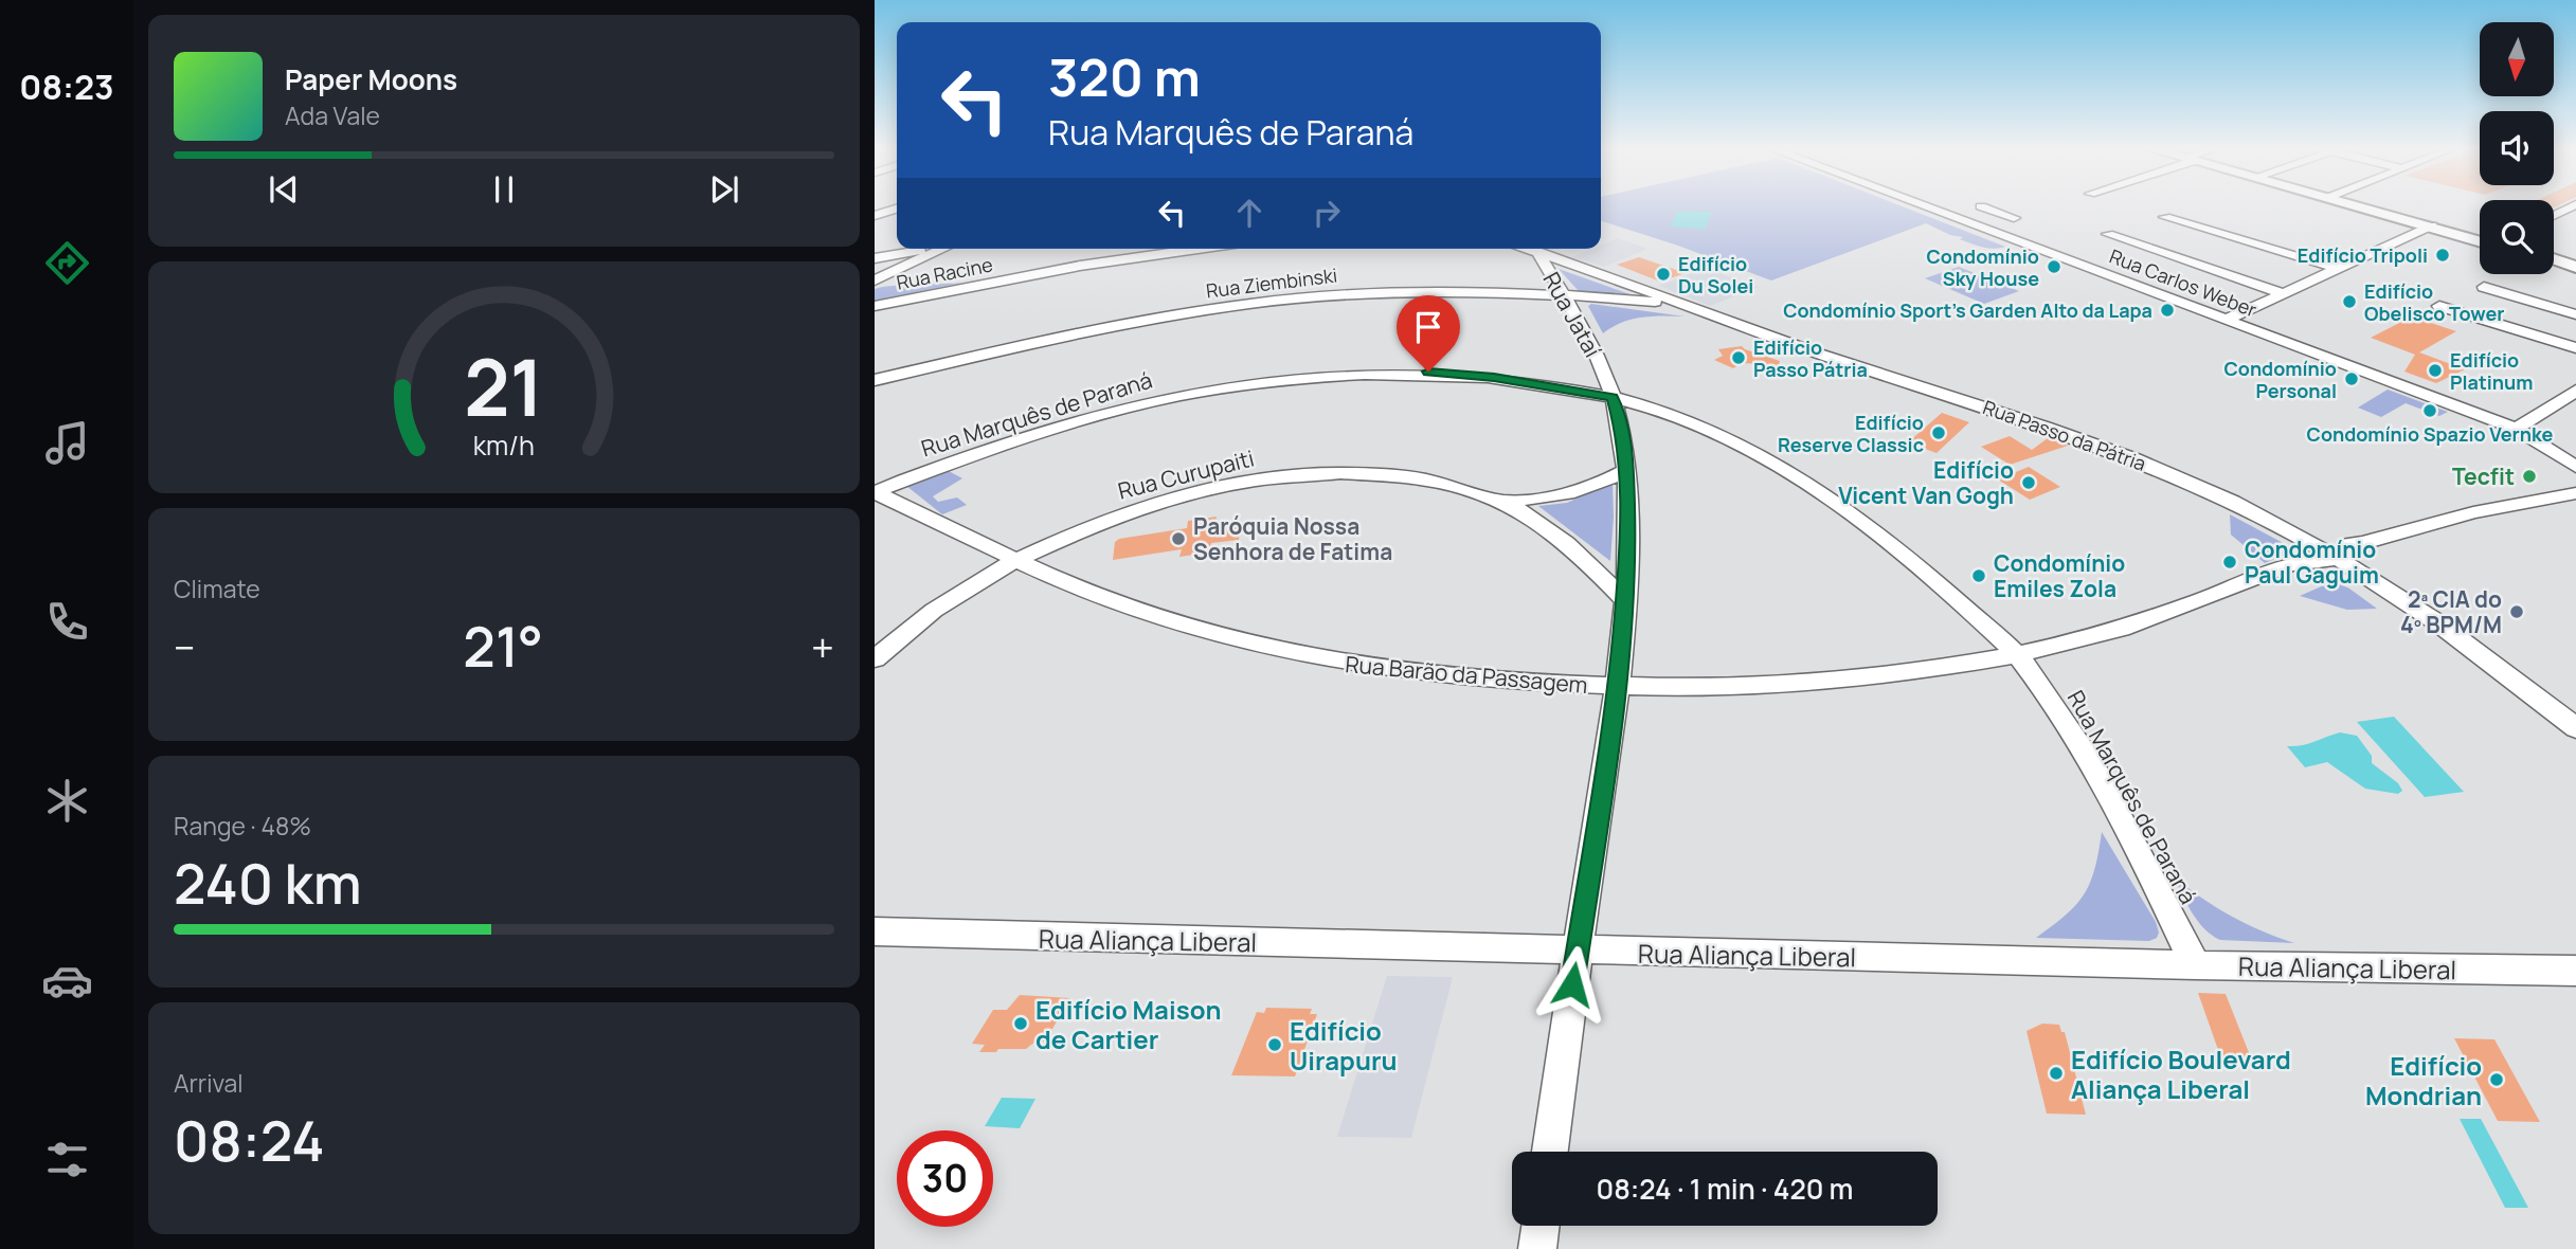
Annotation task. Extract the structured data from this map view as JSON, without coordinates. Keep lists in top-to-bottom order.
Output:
{
  "streets": {
    "street": [
      "Rua Racine",
      "Rua Ziembinski",
      "Rua Carlos Weber",
      "Rua Jataí",
      "Rua Marquês de Paraná",
      "Rua Passo da Pátria",
      "Rua Curupaiti",
      "Rua Barão da Passagem",
      "Rua Aliança Liberal"
    ]
  },
  "crossings": [
    ["Rua Ziembinski", "Rua Jataí"],
    ["Rua Ziembinski", "Rua Passo da Pátria"],
    ["Rua Jataí", "Rua Marquês de Paraná"],
    ["Rua Jataí", "Rua Passo da Pátria"],
    ["Rua Jataí", "Rua Curupaiti"],
    ["Rua Jataí", "Rua Barão da Passagem"],
    ["Rua Jataí", "Rua Aliança Liberal"],
    ["Rua Marquês de Paraná", "Rua Barão da Passagem"],
    ["Rua Marquês de Paraná", "Rua Aliança Liberal"],
    ["Rua Passo da Pátria", "Rua Barão da Passagem"],
    ["Rua Curupaiti", "Rua Barão da Passagem"]
  ],
  "places": [
    "Edifício Tripoli",
    "Condomínio Sky House",
    "Edifício Du Solei",
    "Edifício Obelisco Tower",
    "Condomínio Sport's Garden Alto da Lapa",
    "Edifício Passo Pátria",
    "Edifício Platinum",
    "Condomínio Personal",
    "Condomínio Spazio Vernke",
    "Edifício Reserve Classic",
    "Tecfit",
    "Edifício Vicent Van Gogh",
    "Paróquia Nossa Senhora de Fatima",
    "Condomínio Paul Gaguim",
    "Condomínio Emiles Zola",
    "2ª CIA do 4º BPM/M",
    "Edifício Maison de Cartier",
    "Edifício Uirapuru",
    "Edifício Boulevard Aliança Liberal",
    "Edifício Mondrian"
  ],
  "north": "bottom",
  "page": {
    "tabs": "08:23",
    "turn": ["320 m", "Rua Marquês de Paraná"],
    "song": ["Paper Moons", "Ada Vale"],
    "tile": [
      "Climate",
      ["Range · 48%", "240 km"],
      ["Arrival", "08:24"]
    ],
    "heat": ["−", "21°", "+"],
    "limit": "30",
    "trip": "08:24 · 1 min · 420 m",
    "gauge": ["21", "km/h"]
  }
}
